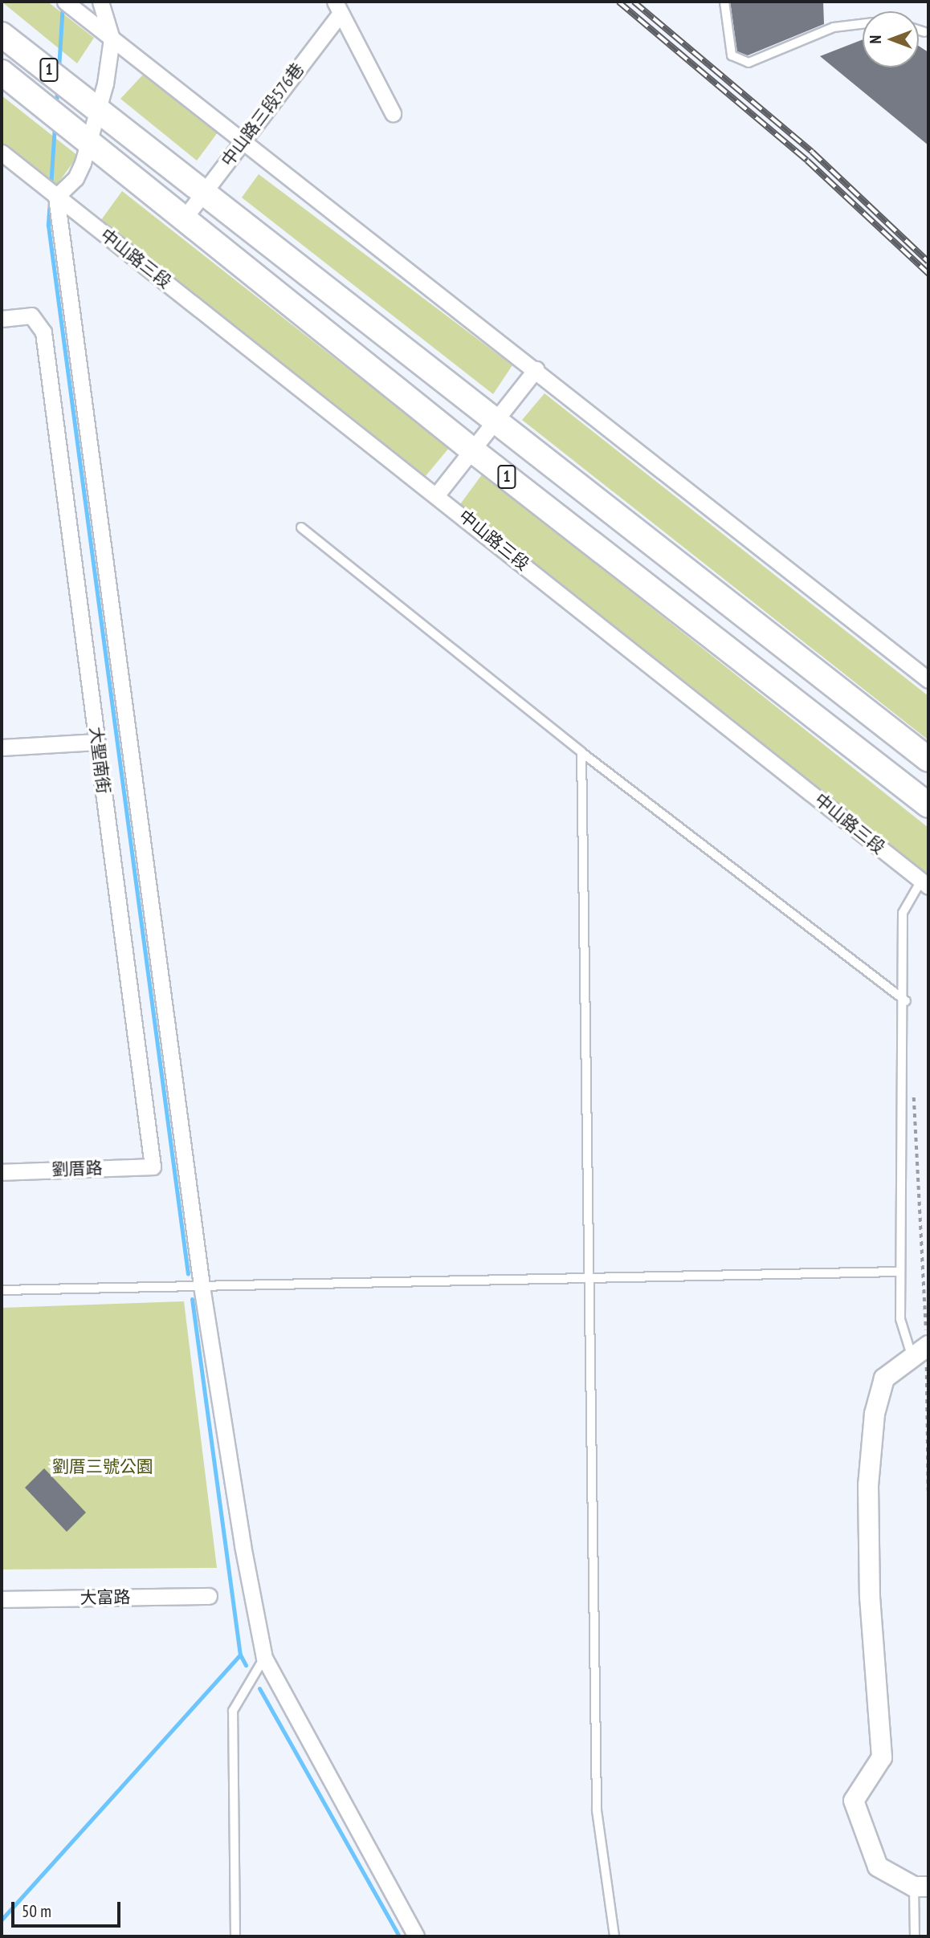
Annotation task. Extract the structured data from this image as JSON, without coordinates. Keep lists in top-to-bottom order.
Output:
{
  "streets": {
    "main road": ["1"],
    "street": [
      "中山路三段576巷",
      "中山路三段",
      "大聖南街",
      "劉厝路",
      "大富路"
    ]
  },
  "crossings": [
    ["1", "中山路三段576巷"],
    ["大聖南街", "劉厝路"]
  ],
  "parks": ["劉厝三號公園"],
  "scale_bar": "50 m",
  "north": "left"
}
